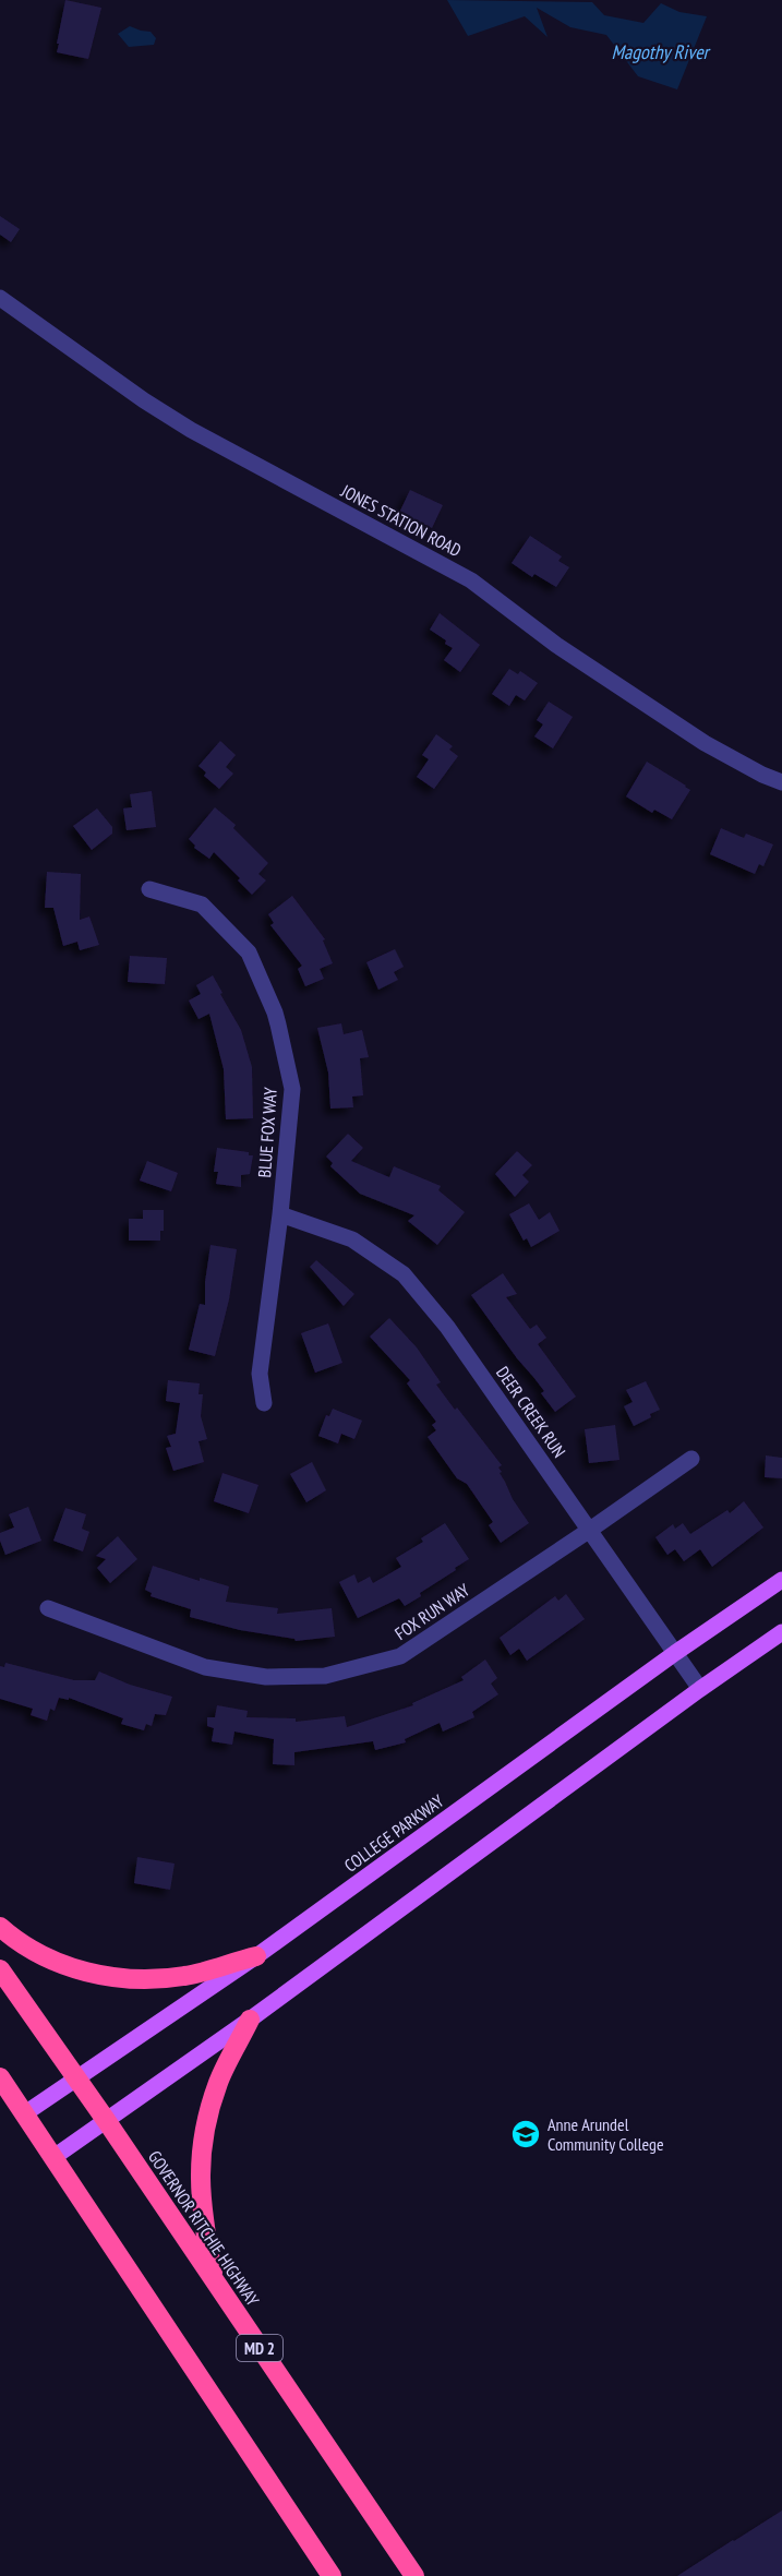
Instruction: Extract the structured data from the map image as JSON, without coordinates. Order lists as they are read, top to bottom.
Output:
{
  "streets": {
    "highway": ["GOVERNOR RITCHIE HIGHWAY", "MD 2"],
    "main road": ["COLLEGE PARKWAY"],
    "street": [
      "JONES STATION ROAD",
      "BLUE FOX WAY",
      "DEER CREEK RUN",
      "FOX RUN WAY"
    ]
  },
  "crossings": [
    ["BLUE FOX WAY", "DEER CREEK RUN"],
    ["DEER CREEK RUN", "FOX RUN WAY"],
    ["DEER CREEK RUN", "COLLEGE PARKWAY"],
    ["COLLEGE PARKWAY", "GOVERNOR RITCHIE HIGHWAY"]
  ],
  "water": ["Magothy River"],
  "places": {
    "school or university": ["Anne Arundel Community College"]
  }
}
